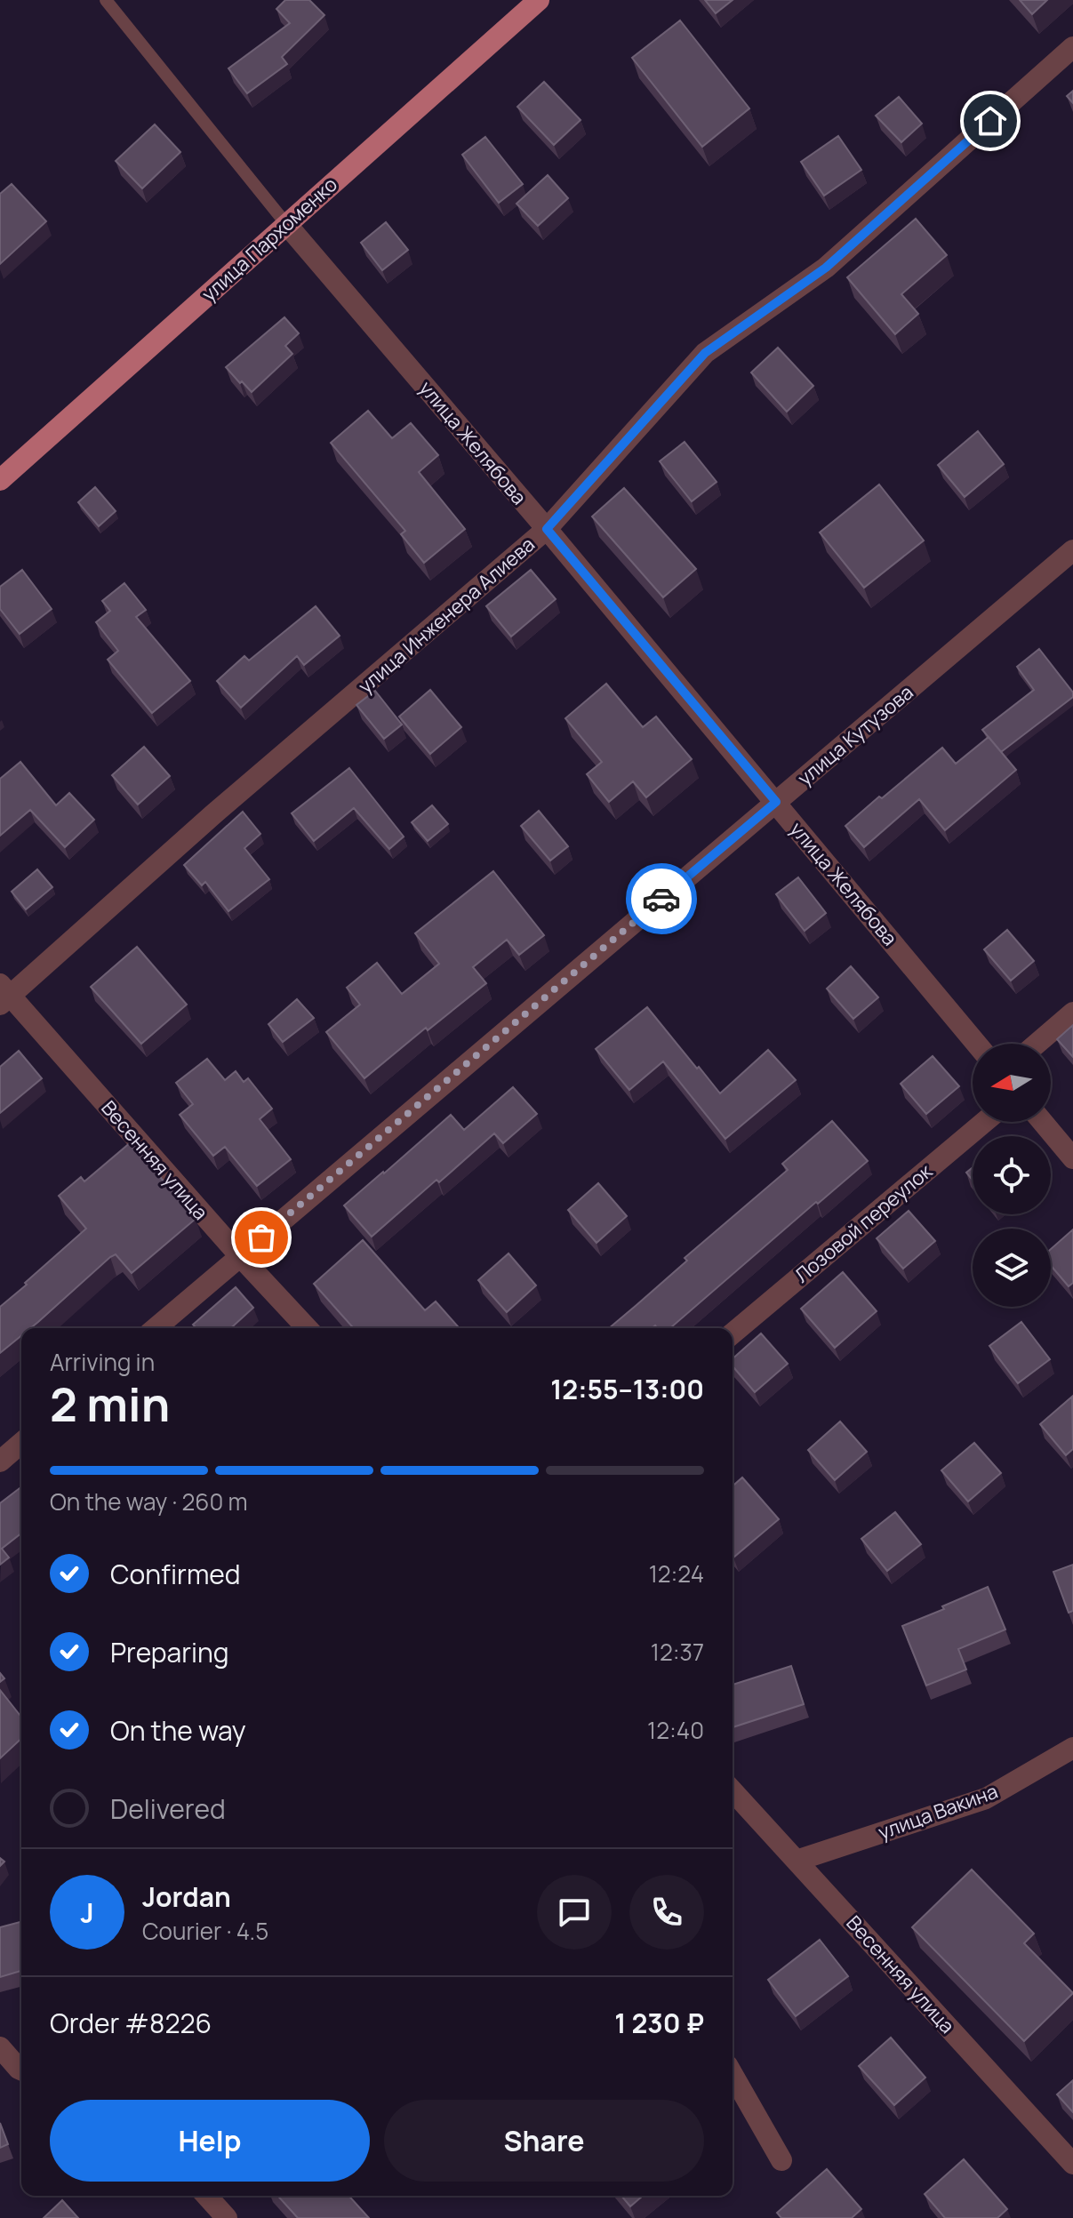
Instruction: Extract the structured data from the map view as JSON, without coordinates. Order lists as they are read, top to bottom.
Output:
{
  "streets": {
    "main road": ["улица Пархоменко"],
    "street": [
      "улица Желябова",
      "улица Инженера Алиева",
      "улица Кутузова",
      "Весенняя улица",
      "Лозовой переулок",
      "улица Вакина"
    ]
  },
  "crossings": [
    ["улица Пархоменко", "улица Желябова"],
    ["улица Желябова", "улица Инженера Алиева"],
    ["улица Желябова", "улица Кутузова"],
    ["улица Инженера Алиева", "Весенняя улица"],
    ["улица Кутузова", "Весенняя улица"],
    ["Весенняя улица", "улица Вакина"]
  ],
  "north": "left",
  "page": {
    "heading": ["2 min", "Arriving in", "12:55–13:00"],
    "panel": [
      "Jordan",
      "Courier · 4.5",
      "Order #8226",
      "1 230 ₽"
    ],
    "bar": "On the way · 260 m",
    "list": [
      ["Confirmed", "12:24"],
      ["Preparing", "12:37"],
      ["On the way", "12:40"],
      "Delivered"
    ],
    "round": "J",
    "buttons": ["Help", "Share"]
  }
}
